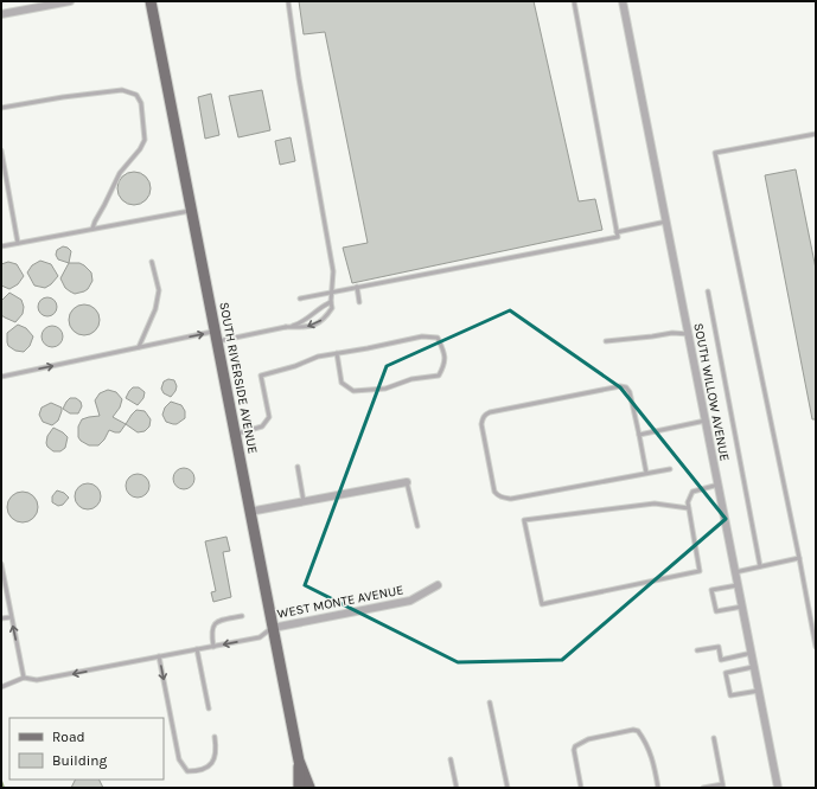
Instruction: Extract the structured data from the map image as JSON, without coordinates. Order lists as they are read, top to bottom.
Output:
{
  "streets": {
    "main road": ["SOUTH RIVERSIDE AVENUE"],
    "street": ["SOUTH WILLOW AVENUE", "WEST MONTE AVENUE"]
  },
  "crossings": [
    ["SOUTH RIVERSIDE AVENUE", "WEST MONTE AVENUE"]
  ],
  "legend": ["Road", "Building"]
}
